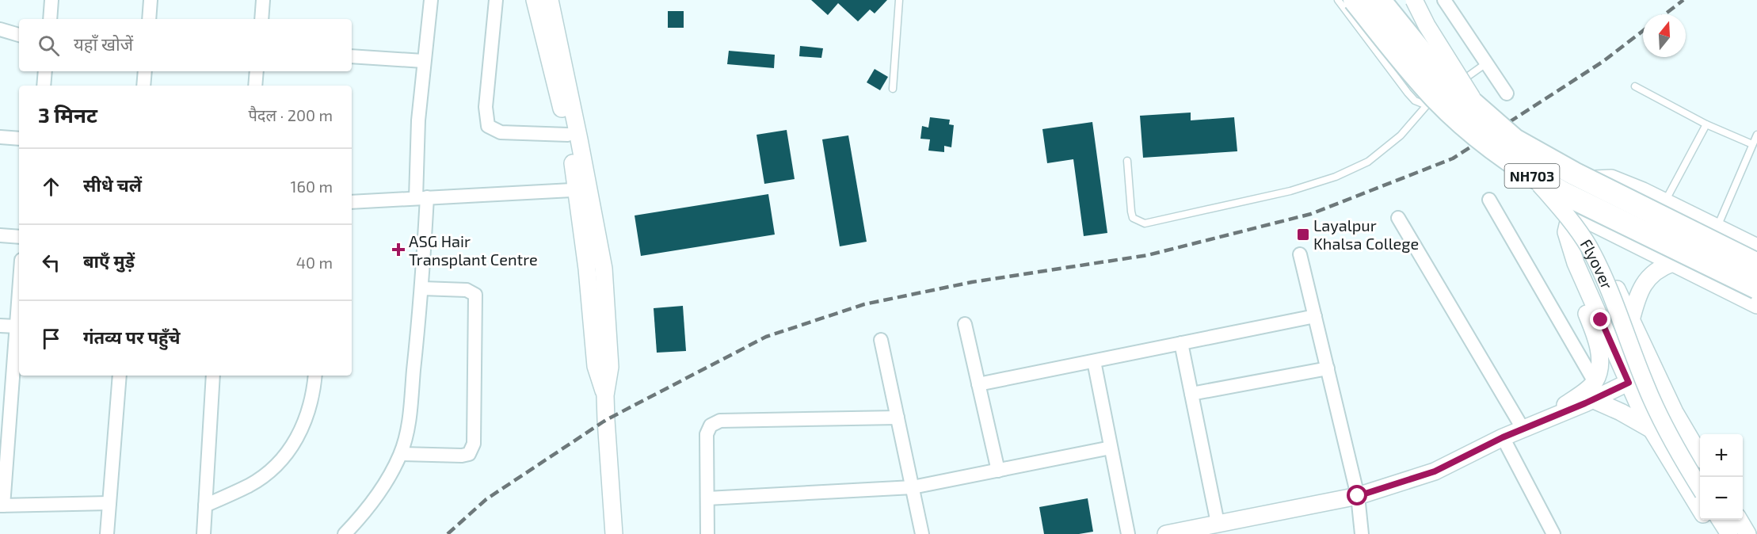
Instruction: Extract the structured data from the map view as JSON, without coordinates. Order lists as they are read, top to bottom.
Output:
{
  "streets": {
    "highway": ["NH703", "Flyover"]
  },
  "places": {
    "transit": ["Layalpur Khalsa College"],
    "health": ["ASG Hair Transplant Centre"]
  },
  "north": "top",
  "page": {
    "search": "यहाँ खोजें",
    "heading": ["3 मिनट", "पैदल · 200 m"],
    "list": [
      ["सीधे चलें", "160 m"],
      ["बाएँ मुड़ें", "40 m"],
      "गंतव्य पर पहुँचे"
    ],
    "map_buttons": ["+", "−"]
  }
}
